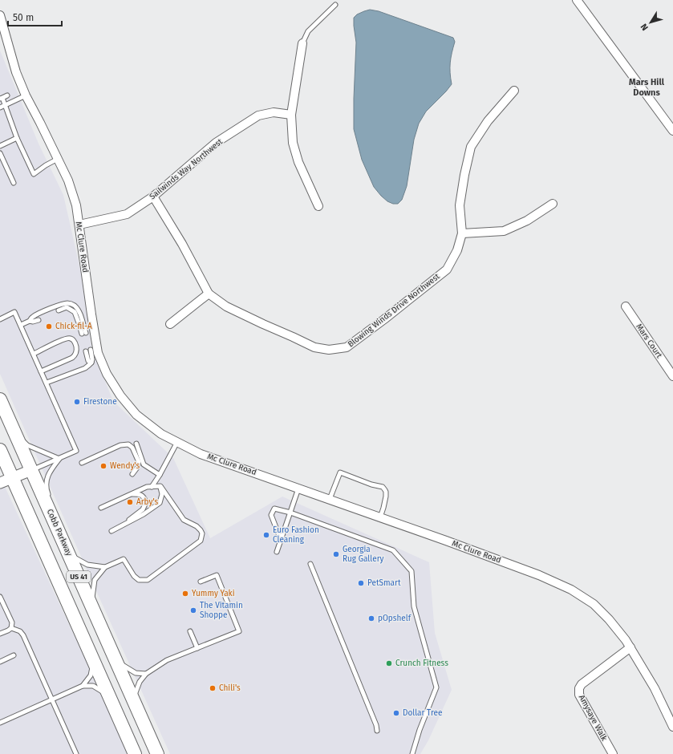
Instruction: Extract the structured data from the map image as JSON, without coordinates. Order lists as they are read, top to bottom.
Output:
{
  "streets": {
    "main road": ["Cobb Parkway", "US 41"],
    "street": [
      "Sailwinds Way Northwest",
      "Mc Clure Road",
      "Blowing Winds Drive Northwest",
      "Mars Court",
      "Amysaye Walk"
    ]
  },
  "crossings": [
    ["Sailwinds Way Northwest", "Mc Clure Road"],
    ["Sailwinds Way Northwest", "Blowing Winds Drive Northwest"],
    ["Mc Clure Road", "Amysaye Walk"]
  ],
  "districts": ["Mars Hill Downs"],
  "places": [
    "Chick-fil-A",
    "Firestone",
    "Wendy's",
    "Arby's",
    "Euro Fashion Cleaning",
    "Georgia Rug Gallery",
    "PetSmart",
    "Yummy Yaki",
    "The Vitamin Shoppe",
    "pOpshelf",
    "Crunch Fitness",
    "Chili's",
    "Dollar Tree"
  ],
  "scale_bar": "50 m",
  "north": "bottom left"
}
